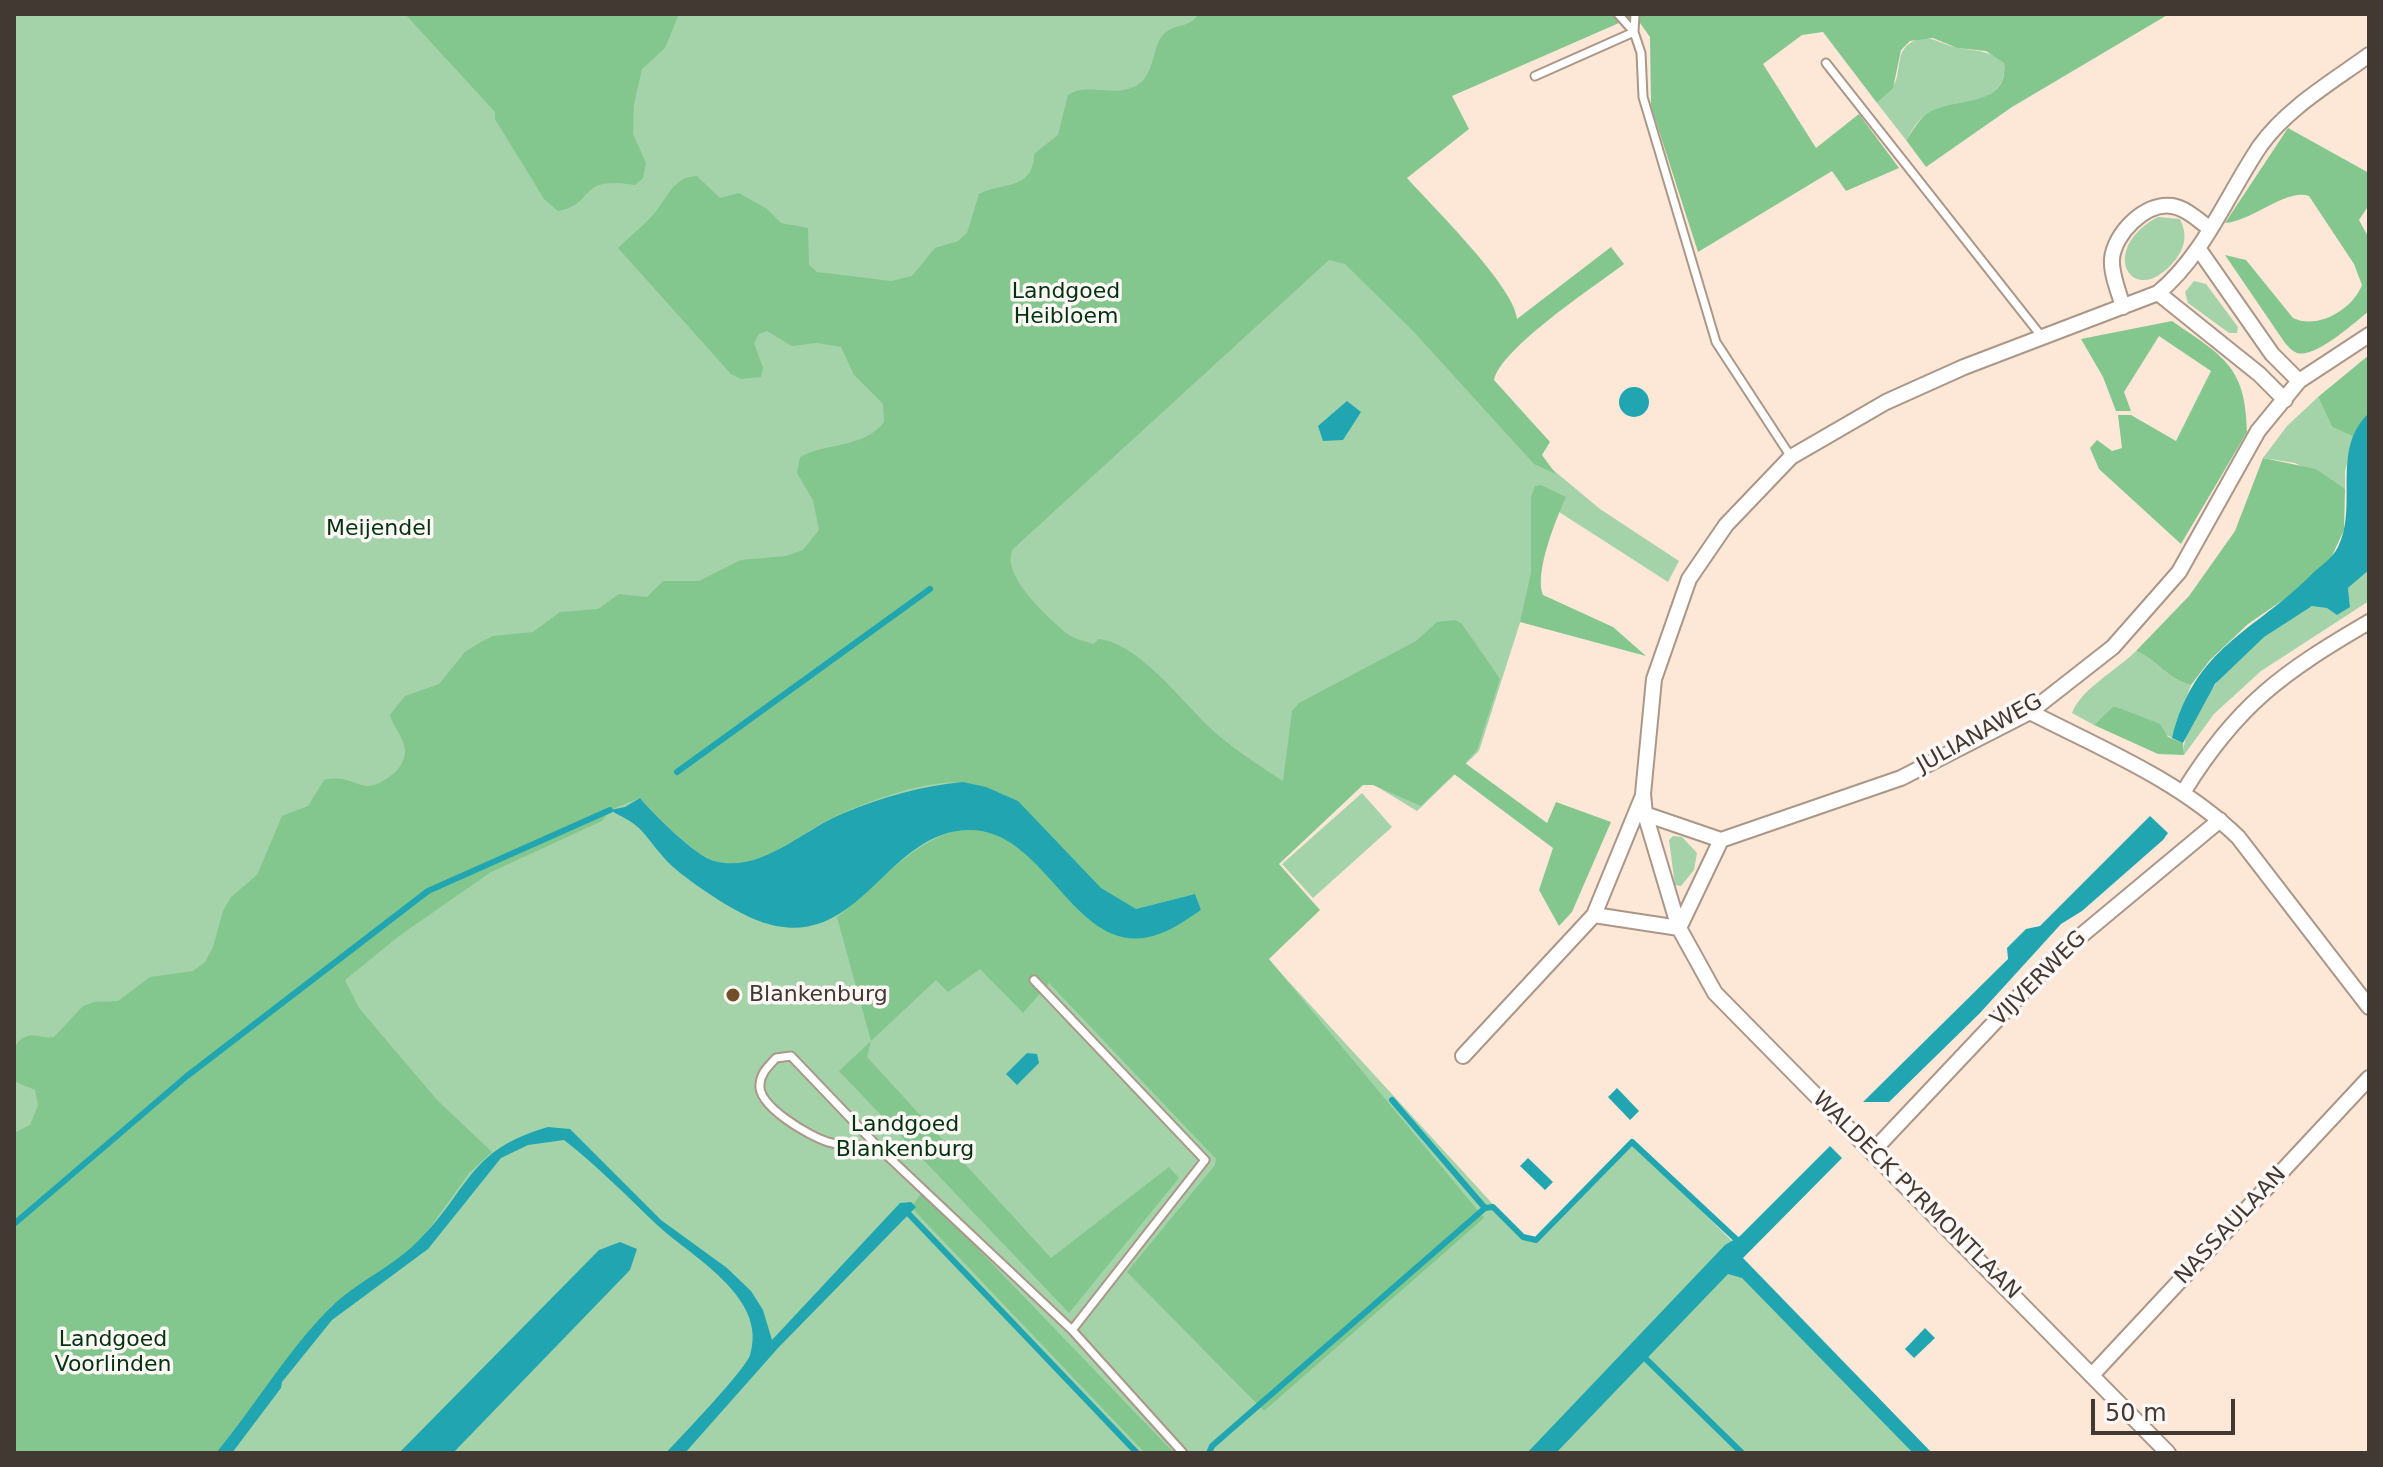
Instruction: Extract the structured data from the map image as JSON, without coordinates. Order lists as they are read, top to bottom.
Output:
{
  "streets": {
    "street": [
      "JULIANAWEG",
      "VIJVERWEG",
      "WALDECK PYRMONTLAAN",
      "NASSAULAAN"
    ]
  },
  "crossings": [
    ["VIJVERWEG", "WALDECK PYRMONTLAAN"],
    ["WALDECK PYRMONTLAAN", "NASSAULAAN"]
  ],
  "parks": [
    "Landgoed Heibloem",
    "Meijendel",
    "Landgoed Blankenburg",
    "Landgoed Voorlinden"
  ],
  "places": ["Blankenburg"],
  "scale_bar": "50 m"
}
